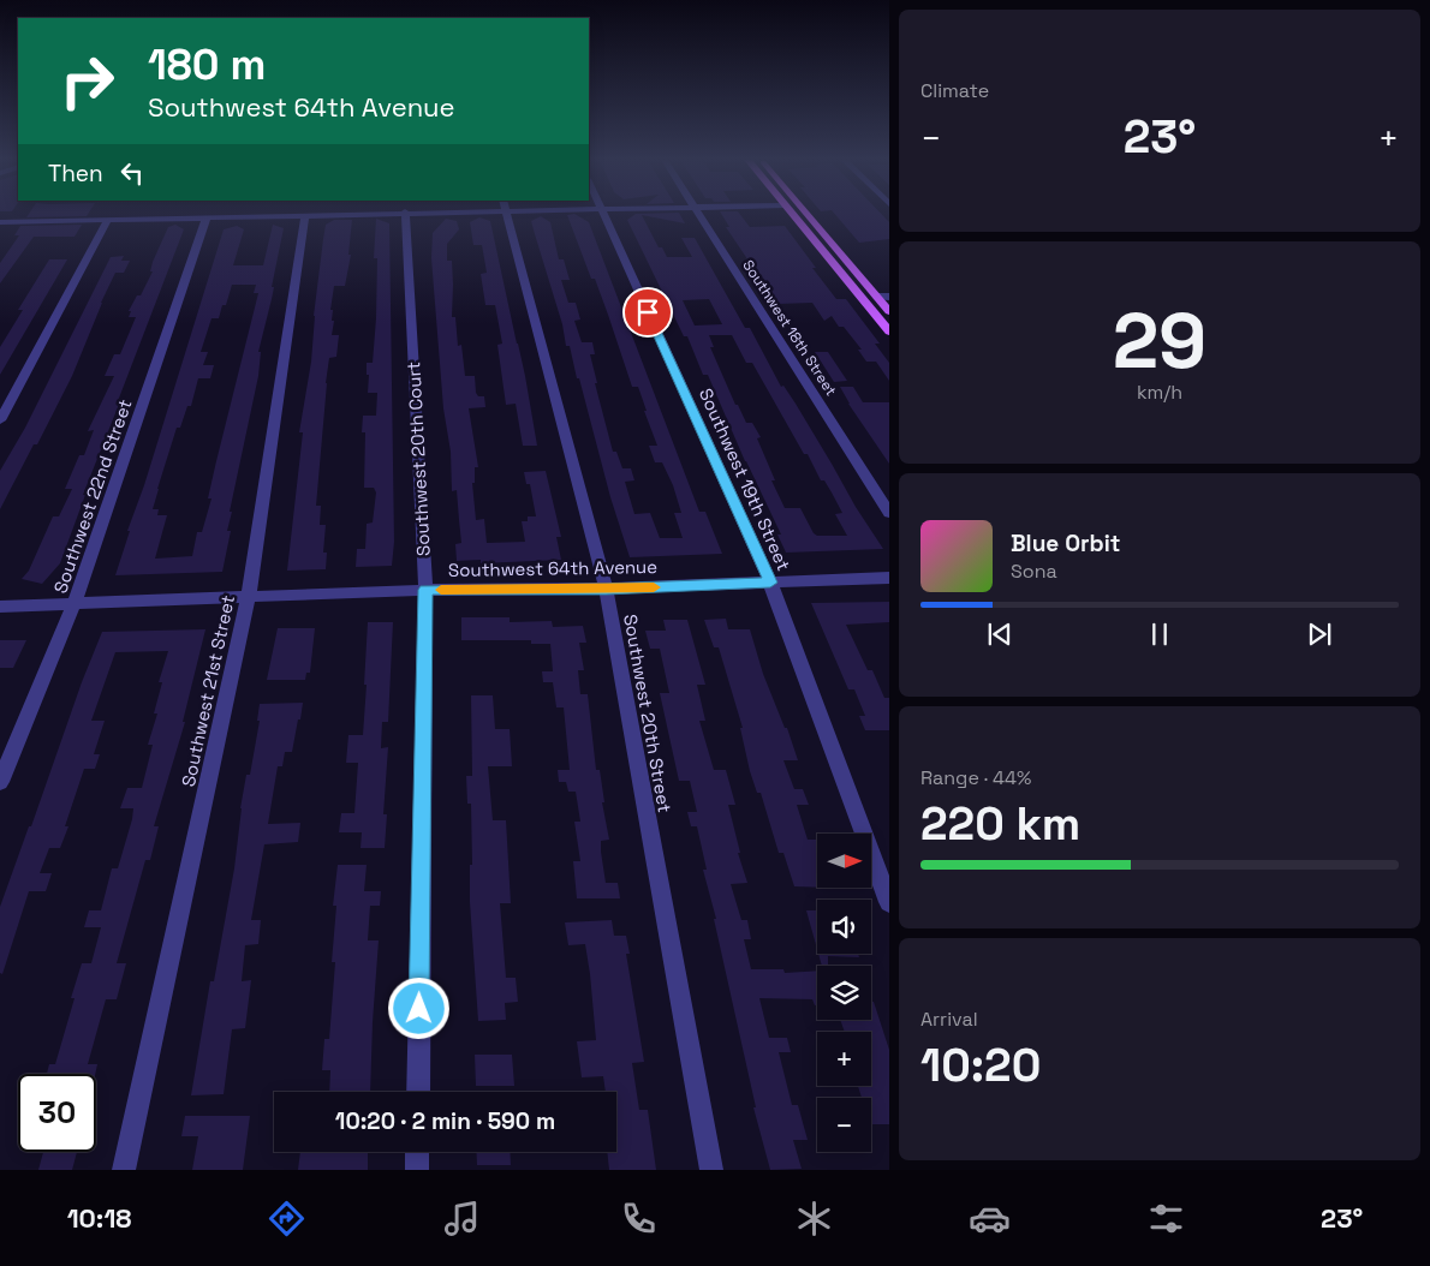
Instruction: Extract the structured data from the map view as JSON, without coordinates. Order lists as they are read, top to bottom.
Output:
{
  "streets": {
    "street": [
      "Southwest 18th Street",
      "Southwest 20th Court",
      "Southwest 19th Street",
      "Southwest 22nd Street",
      "Southwest 64th Avenue",
      "Southwest 21st Street",
      "Southwest 20th Street"
    ]
  },
  "crossings": [
    ["Southwest 20th Court", "Southwest 64th Avenue"],
    ["Southwest 19th Street", "Southwest 64th Avenue"],
    ["Southwest 22nd Street", "Southwest 64th Avenue"],
    ["Southwest 64th Avenue", "Southwest 21st Street"],
    ["Southwest 64th Avenue", "Southwest 20th Street"]
  ],
  "north": "right",
  "page": {
    "tile": [
      "Climate",
      ["29", "km/h"],
      ["Range · 44%", "220 km"],
      ["Arrival", "10:20"]
    ],
    "turn": ["180 m", "Southwest 64th Avenue"],
    "heat": ["−", "23°", "+"],
    "then": "Then",
    "song": ["Blue Orbit", "Sona"],
    "map_buttons": ["+", "−"],
    "limit": "30",
    "trip": "10:20 · 2 min · 590 m",
    "tabs": ["10:18", "23°"]
  }
}
